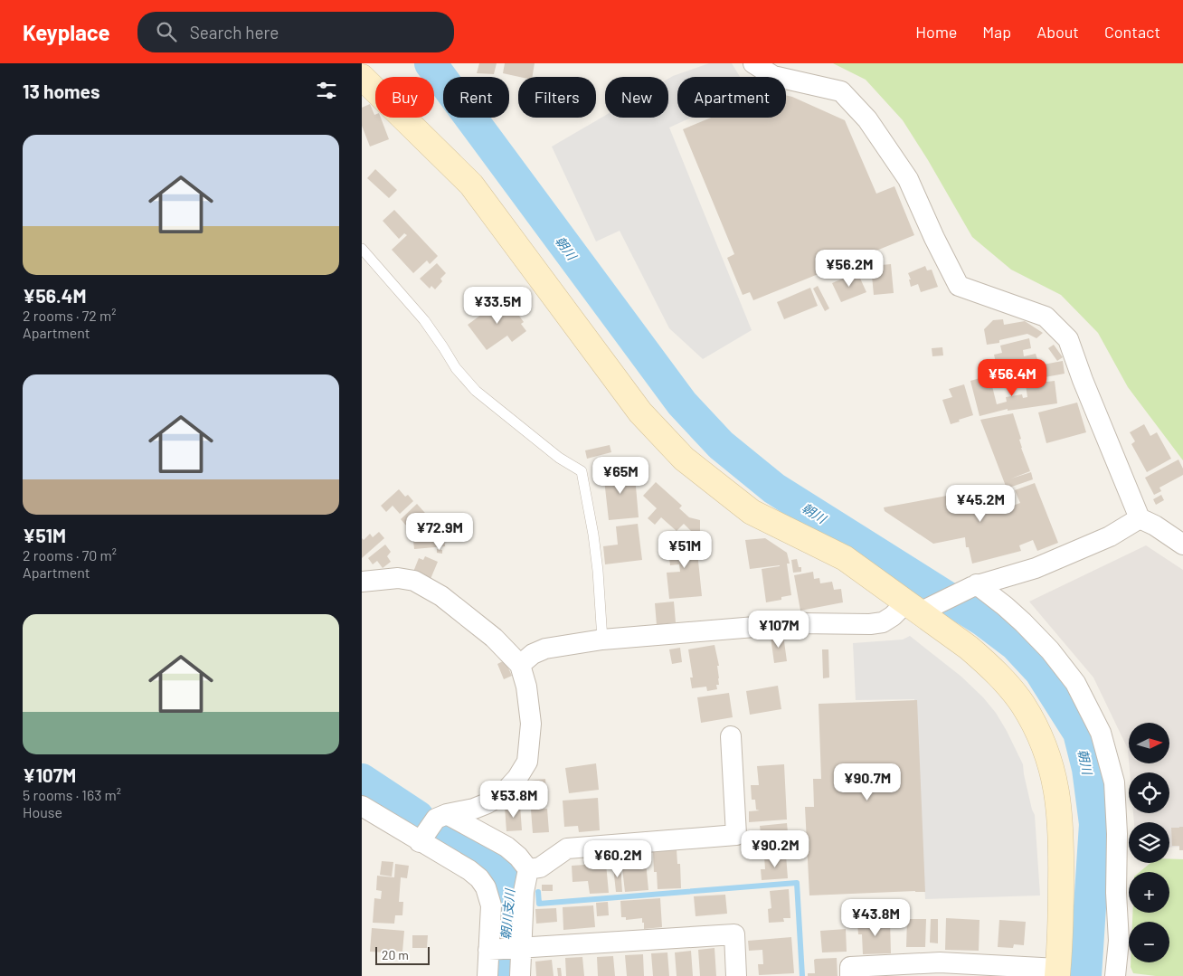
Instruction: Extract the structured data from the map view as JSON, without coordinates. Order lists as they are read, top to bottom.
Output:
{
  "water": ["朝川", "朝川支川"],
  "scale_bar": "20 m",
  "north": "right",
  "page": {
    "header": "Keyplace",
    "search": "Search here",
    "nav": [
      "Home",
      "Map",
      "About",
      "Contact"
    ],
    "heading": "13 homes",
    "chip": [
      "Buy",
      "Rent",
      "Filters",
      "New",
      "Apartment"
    ],
    "list": [
      {
        "name": "¥56.4M",
        "note": "2 rooms · 72 m² · Apartment"
      },
      {
        "name": "¥51M",
        "note": "2 rooms · 70 m² · Apartment"
      },
      {
        "name": "¥107M",
        "note": "5 rooms · 163 m² · House"
      }
    ],
    "price": [
      "¥56.2M",
      "¥33.5M",
      "¥56.4M",
      "¥65M",
      "¥45.2M",
      "¥72.9M",
      "¥51M",
      "¥107M",
      "¥90.7M",
      "¥53.8M",
      "¥90.2M",
      "¥60.2M",
      "¥43.8M"
    ],
    "map_buttons": ["+", "−"],
    "scale": "20 m"
  }
}
